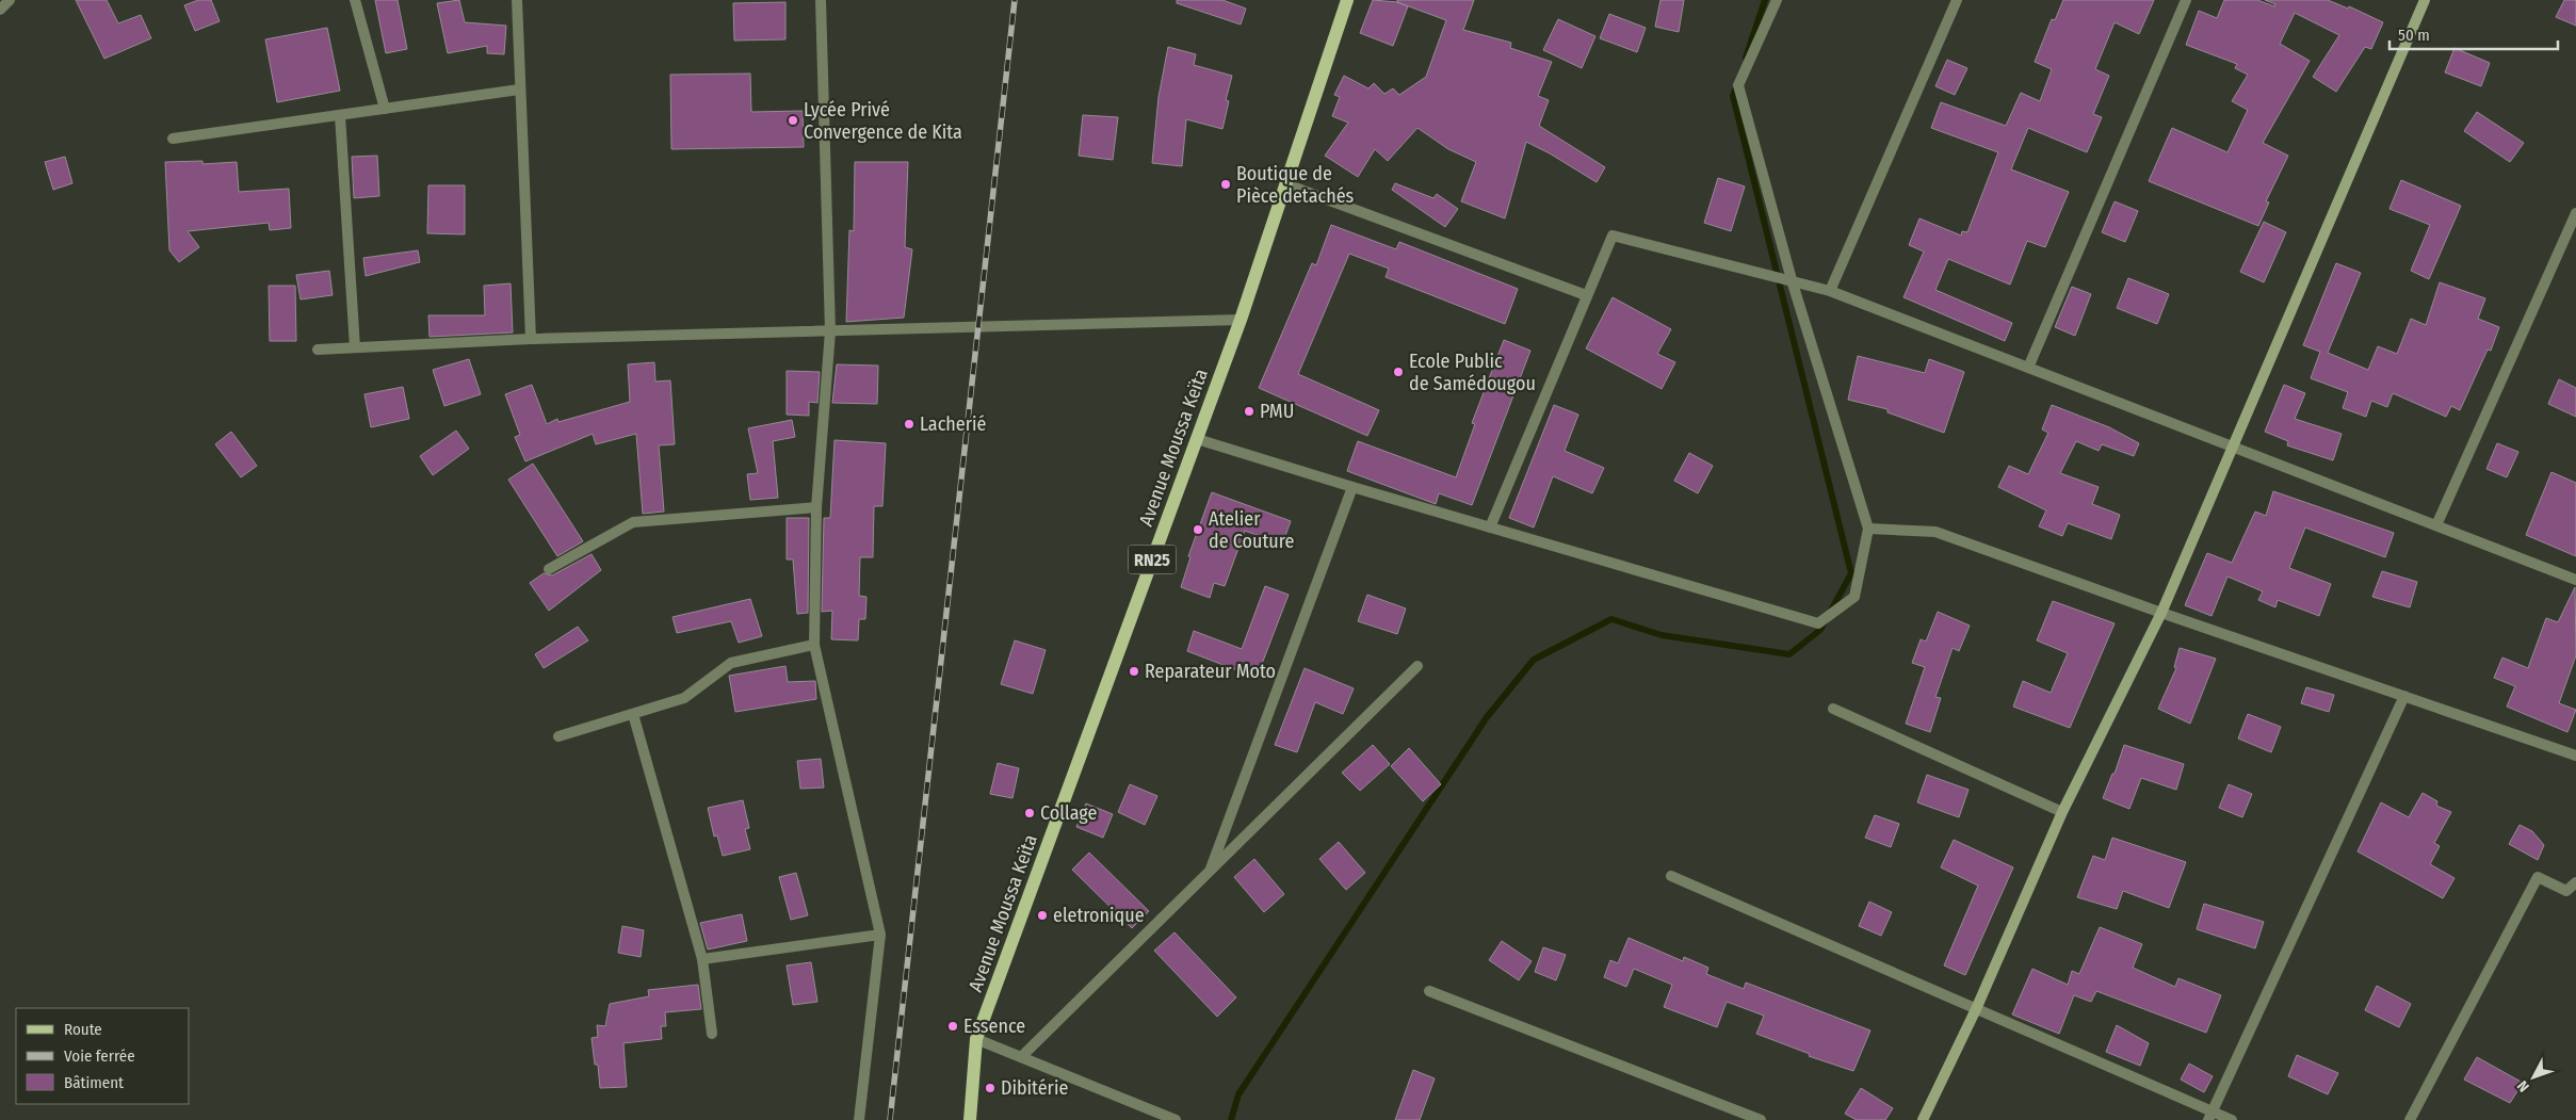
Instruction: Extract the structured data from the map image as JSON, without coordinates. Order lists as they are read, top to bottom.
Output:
{
  "streets": {
    "main road": ["Avenue Moussa Keïta", "RN25"]
  },
  "places": [
    "Lycée Privé Convergence de Kita",
    "Boutique de Pièce detachés",
    "Ecole Public de Samédougou",
    "PMU",
    "Lacherié",
    "Atelier de Couture",
    "Reparateur Moto",
    "Collage",
    "eletronique",
    "Essence",
    "Dibitérie"
  ],
  "legend": ["Route", "Voie ferrée", "Bâtiment"],
  "scale_bar": "50 m",
  "north": "bottom left"
}
